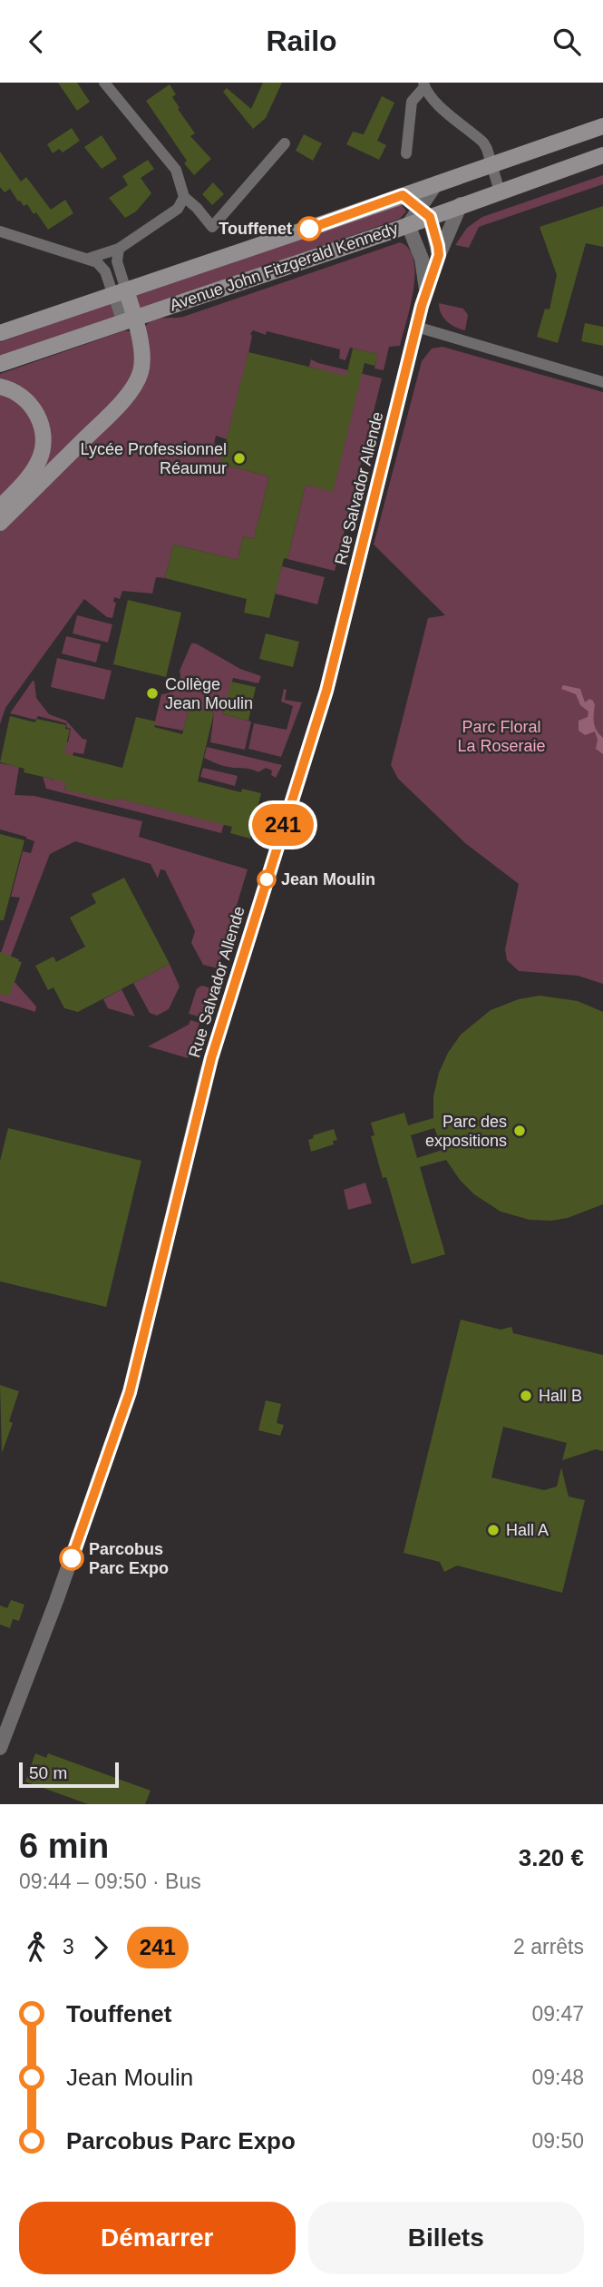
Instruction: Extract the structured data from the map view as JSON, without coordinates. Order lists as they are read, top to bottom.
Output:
{
  "streets": {
    "main road": ["Avenue John Fitzgerald Kennedy"],
    "street": ["Rue Salvador Allende"]
  },
  "crossings": [
    ["Avenue John Fitzgerald Kennedy", "Rue Salvador Allende"]
  ],
  "parks": ["Parc Floral La Roseraie"],
  "places": [
    "Touffenet",
    "Lycée Professionnel Réaumur",
    "Collège Jean Moulin",
    "Jean Moulin",
    "Parc des expositions",
    "Hall B",
    "Hall A",
    "Parcobus Parc Expo"
  ],
  "lines": ["bus line 241"],
  "scale_bar": "50 m",
  "page": {
    "header": "Railo",
    "on_map": "241",
    "scale": "50 m",
    "heading": ["6 min", "09:44 – 09:50 · Bus", "3.20 €"],
    "legs": ["3", "241", "2 arrêts"],
    "list": [
      {
        "name": "Touffenet",
        "value": "09:47"
      },
      {
        "name": "Jean Moulin",
        "value": "09:48"
      },
      {
        "name": "Parcobus Parc Expo",
        "value": "09:50"
      }
    ],
    "buttons": ["Démarrer", "Billets"]
  }
}
